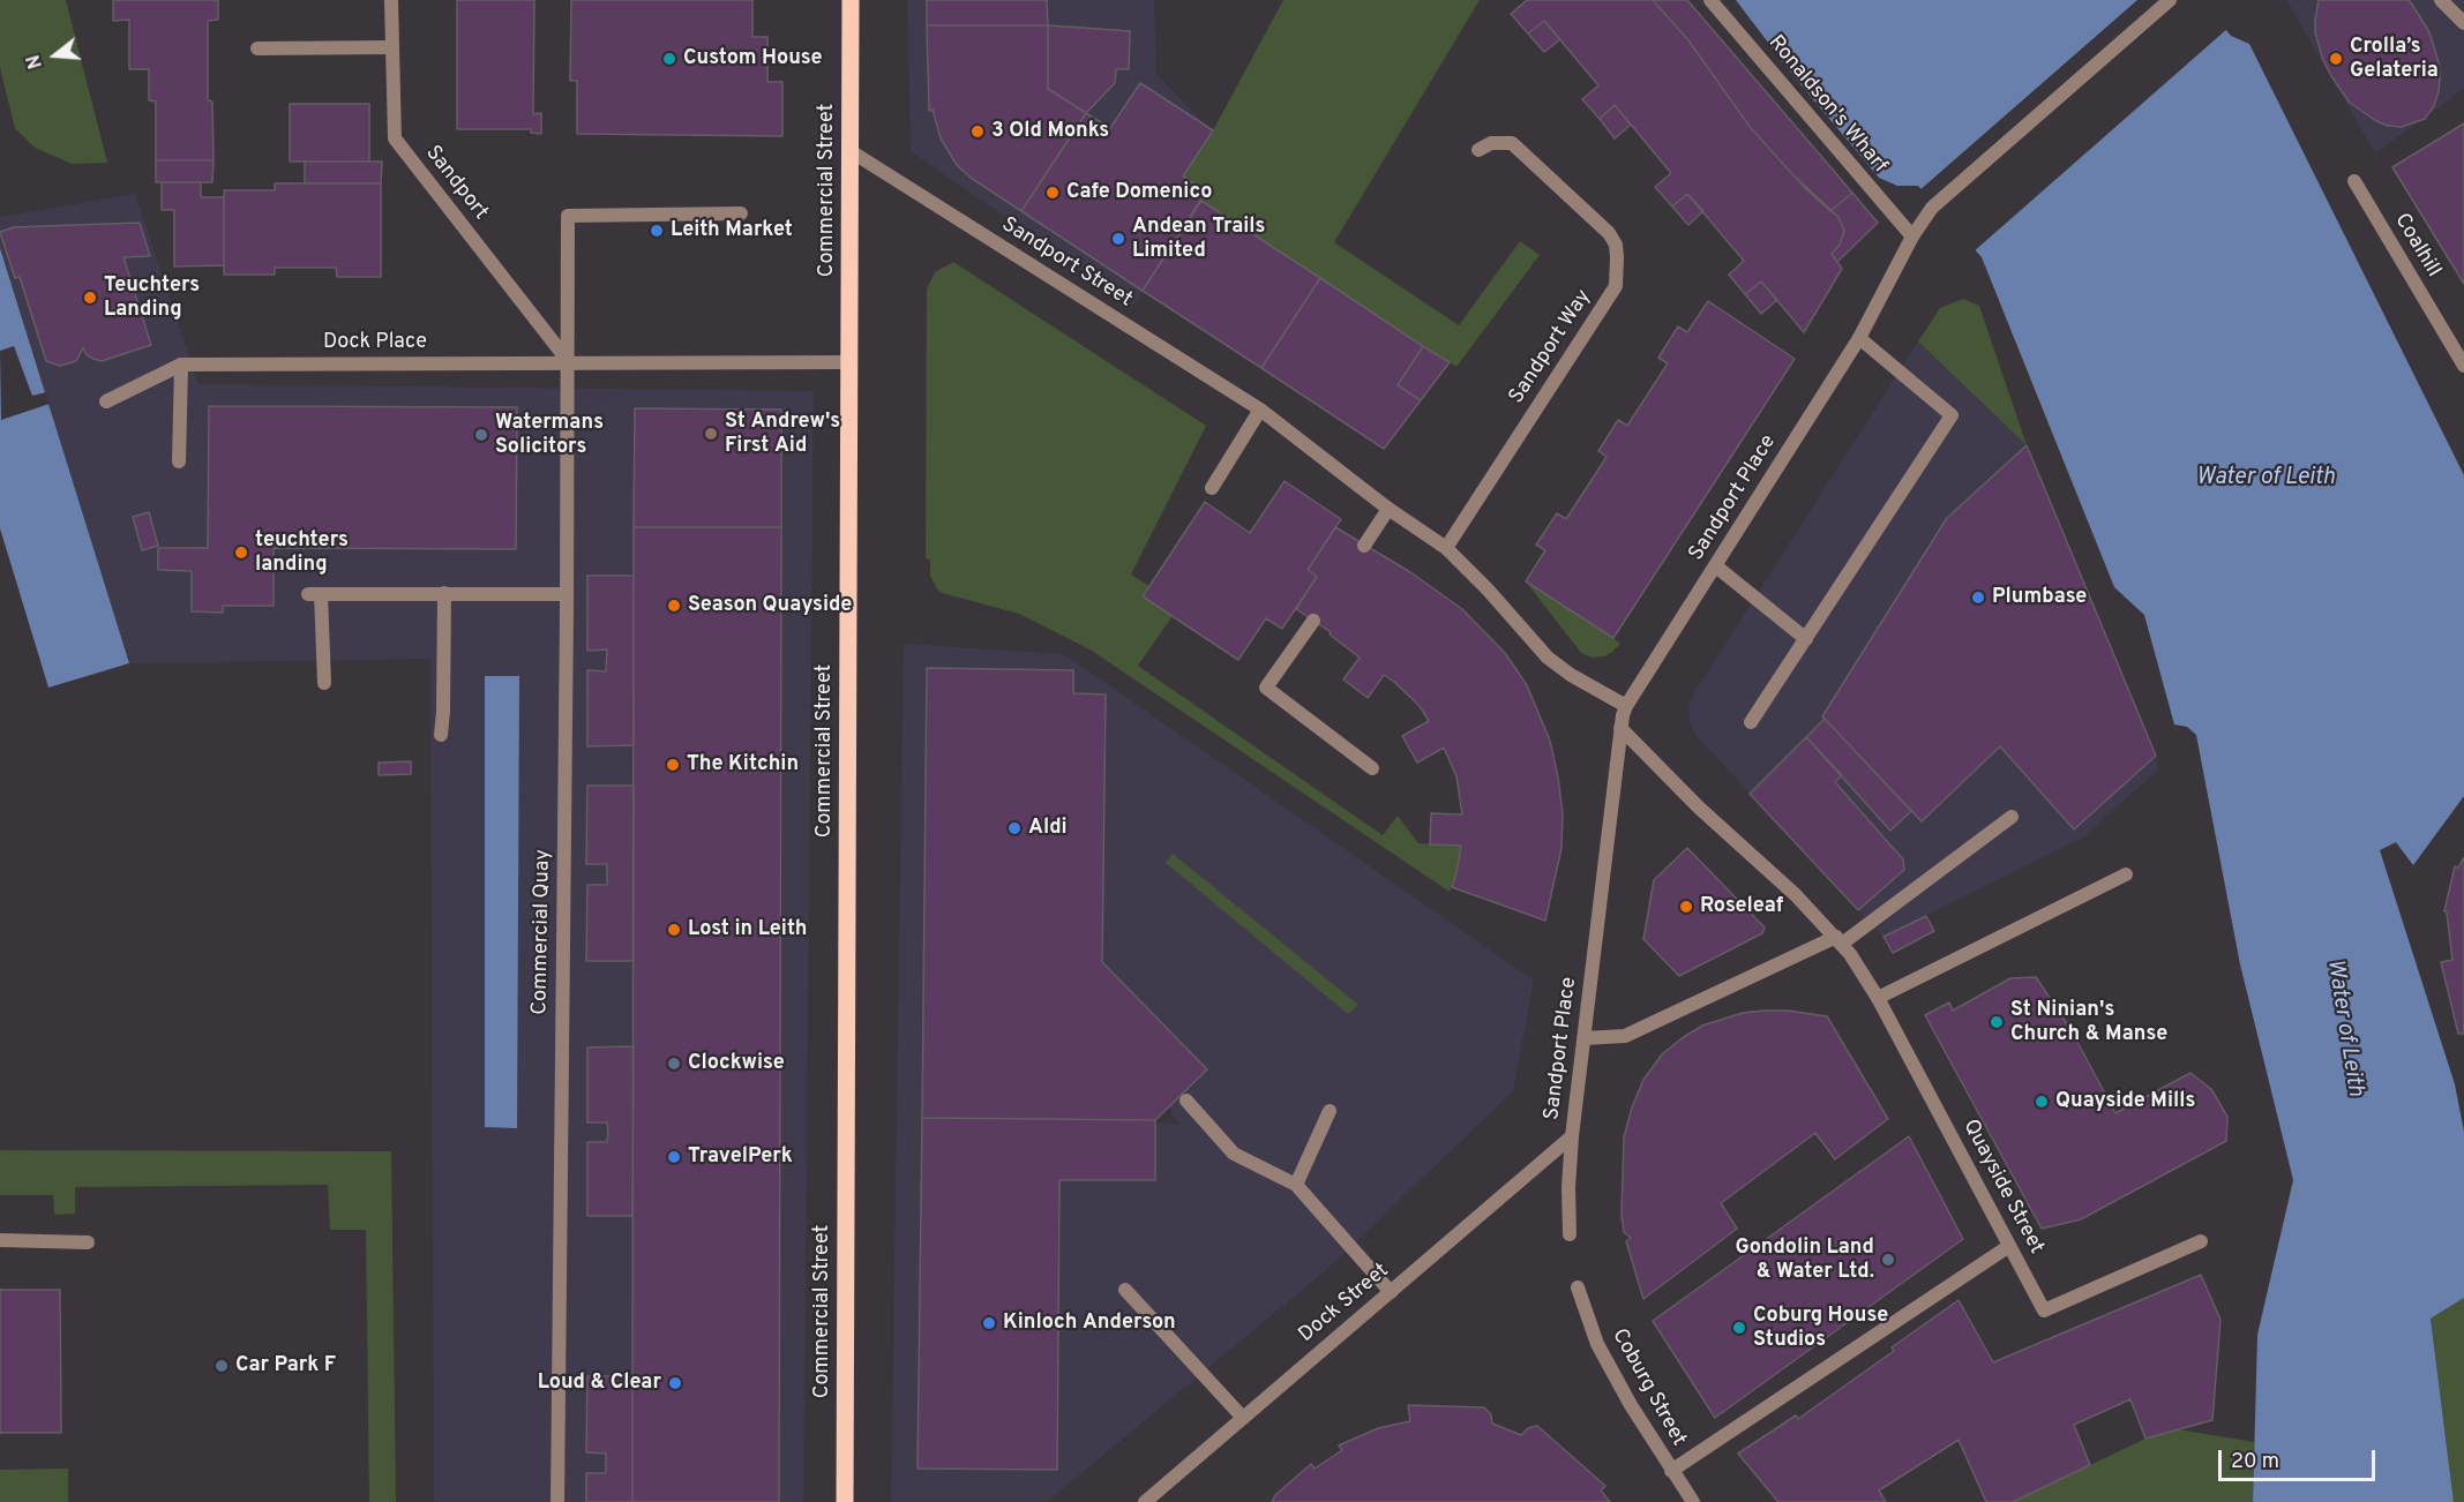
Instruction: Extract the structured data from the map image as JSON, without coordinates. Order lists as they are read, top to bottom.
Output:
{
  "streets": {
    "main road": ["Commercial Street"],
    "street": [
      "Ronaldson's Wharf",
      "Sandport",
      "Coalhill",
      "Sandport Street",
      "Dock Place",
      "Sandport Way",
      "Sandport Place",
      "Commercial Quay",
      "Quayside Street",
      "Dock Street",
      "Coburg Street"
    ]
  },
  "crossings": [
    ["Ronaldson's Wharf", "Sandport Place"],
    ["Sandport", "Dock Place"],
    ["Sandport", "Commercial Quay"],
    ["Commercial Street", "Sandport Street"],
    ["Commercial Street", "Dock Place"],
    ["Dock Place", "Commercial Quay"],
    ["Sandport Place", "Quayside Street"],
    ["Sandport Place", "Dock Street"]
  ],
  "water": ["Water of Leith"],
  "places": [
    "Custom House",
    "Crolla’s Gelateria",
    "3 Old Monks",
    "Cafe Domenico",
    "Leith Market",
    "Andean Trails Limited",
    "Teuchters Landing",
    "St Andrew's First Aid",
    "Watermans Solicitors",
    "teuchters landing",
    "Plumbase",
    "Season Quayside",
    "The Kitchin",
    "Aldi",
    "Roseleaf",
    "Lost in Leith",
    "St Ninian's Church & Manse",
    "Clockwise",
    "Quayside Mills",
    "TravelPerk",
    "Gondolin Land & Water Ltd.",
    "Kinloch Anderson",
    "Coburg House Studios",
    "Car Park F",
    "Loud & Clear"
  ],
  "scale_bar": "20 m",
  "north": "left"
}
